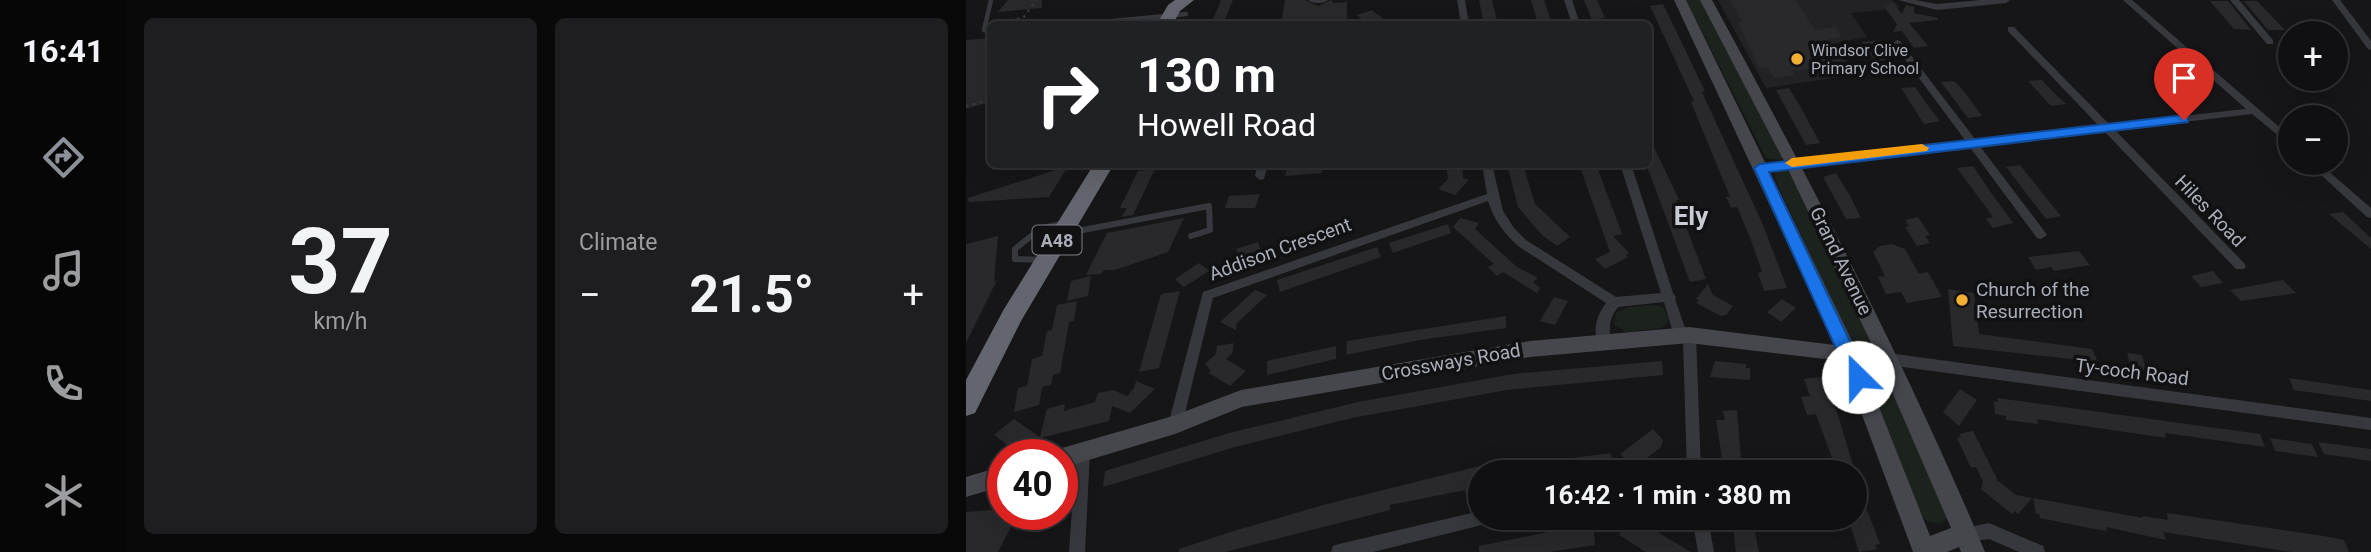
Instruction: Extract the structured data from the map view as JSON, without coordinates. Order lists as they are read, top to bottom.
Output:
{
  "streets": {
    "highway": ["A48"],
    "street": [
      "Hiles Road",
      "Addison Crescent",
      "Grand Avenue",
      "Crossways Road",
      "Ty-coch Road"
    ]
  },
  "crossings": [
    ["Addison Crescent", "Crossways Road"],
    ["Grand Avenue", "Crossways Road"],
    ["Grand Avenue", "Ty-coch Road"]
  ],
  "districts": ["Ely"],
  "places": ["Windsor Clive Primary School", "Church of the Resurrection"],
  "page": {
    "tabs": "16:41",
    "tile": [
      ["37", "km/h"],
      "Climate"
    ],
    "map_buttons": ["+", "−"],
    "turn": ["130 m", "Howell Road"],
    "heat": ["−", "21.5°", "+"],
    "limit": "40",
    "trip": "16:42 · 1 min · 380 m"
  }
}
